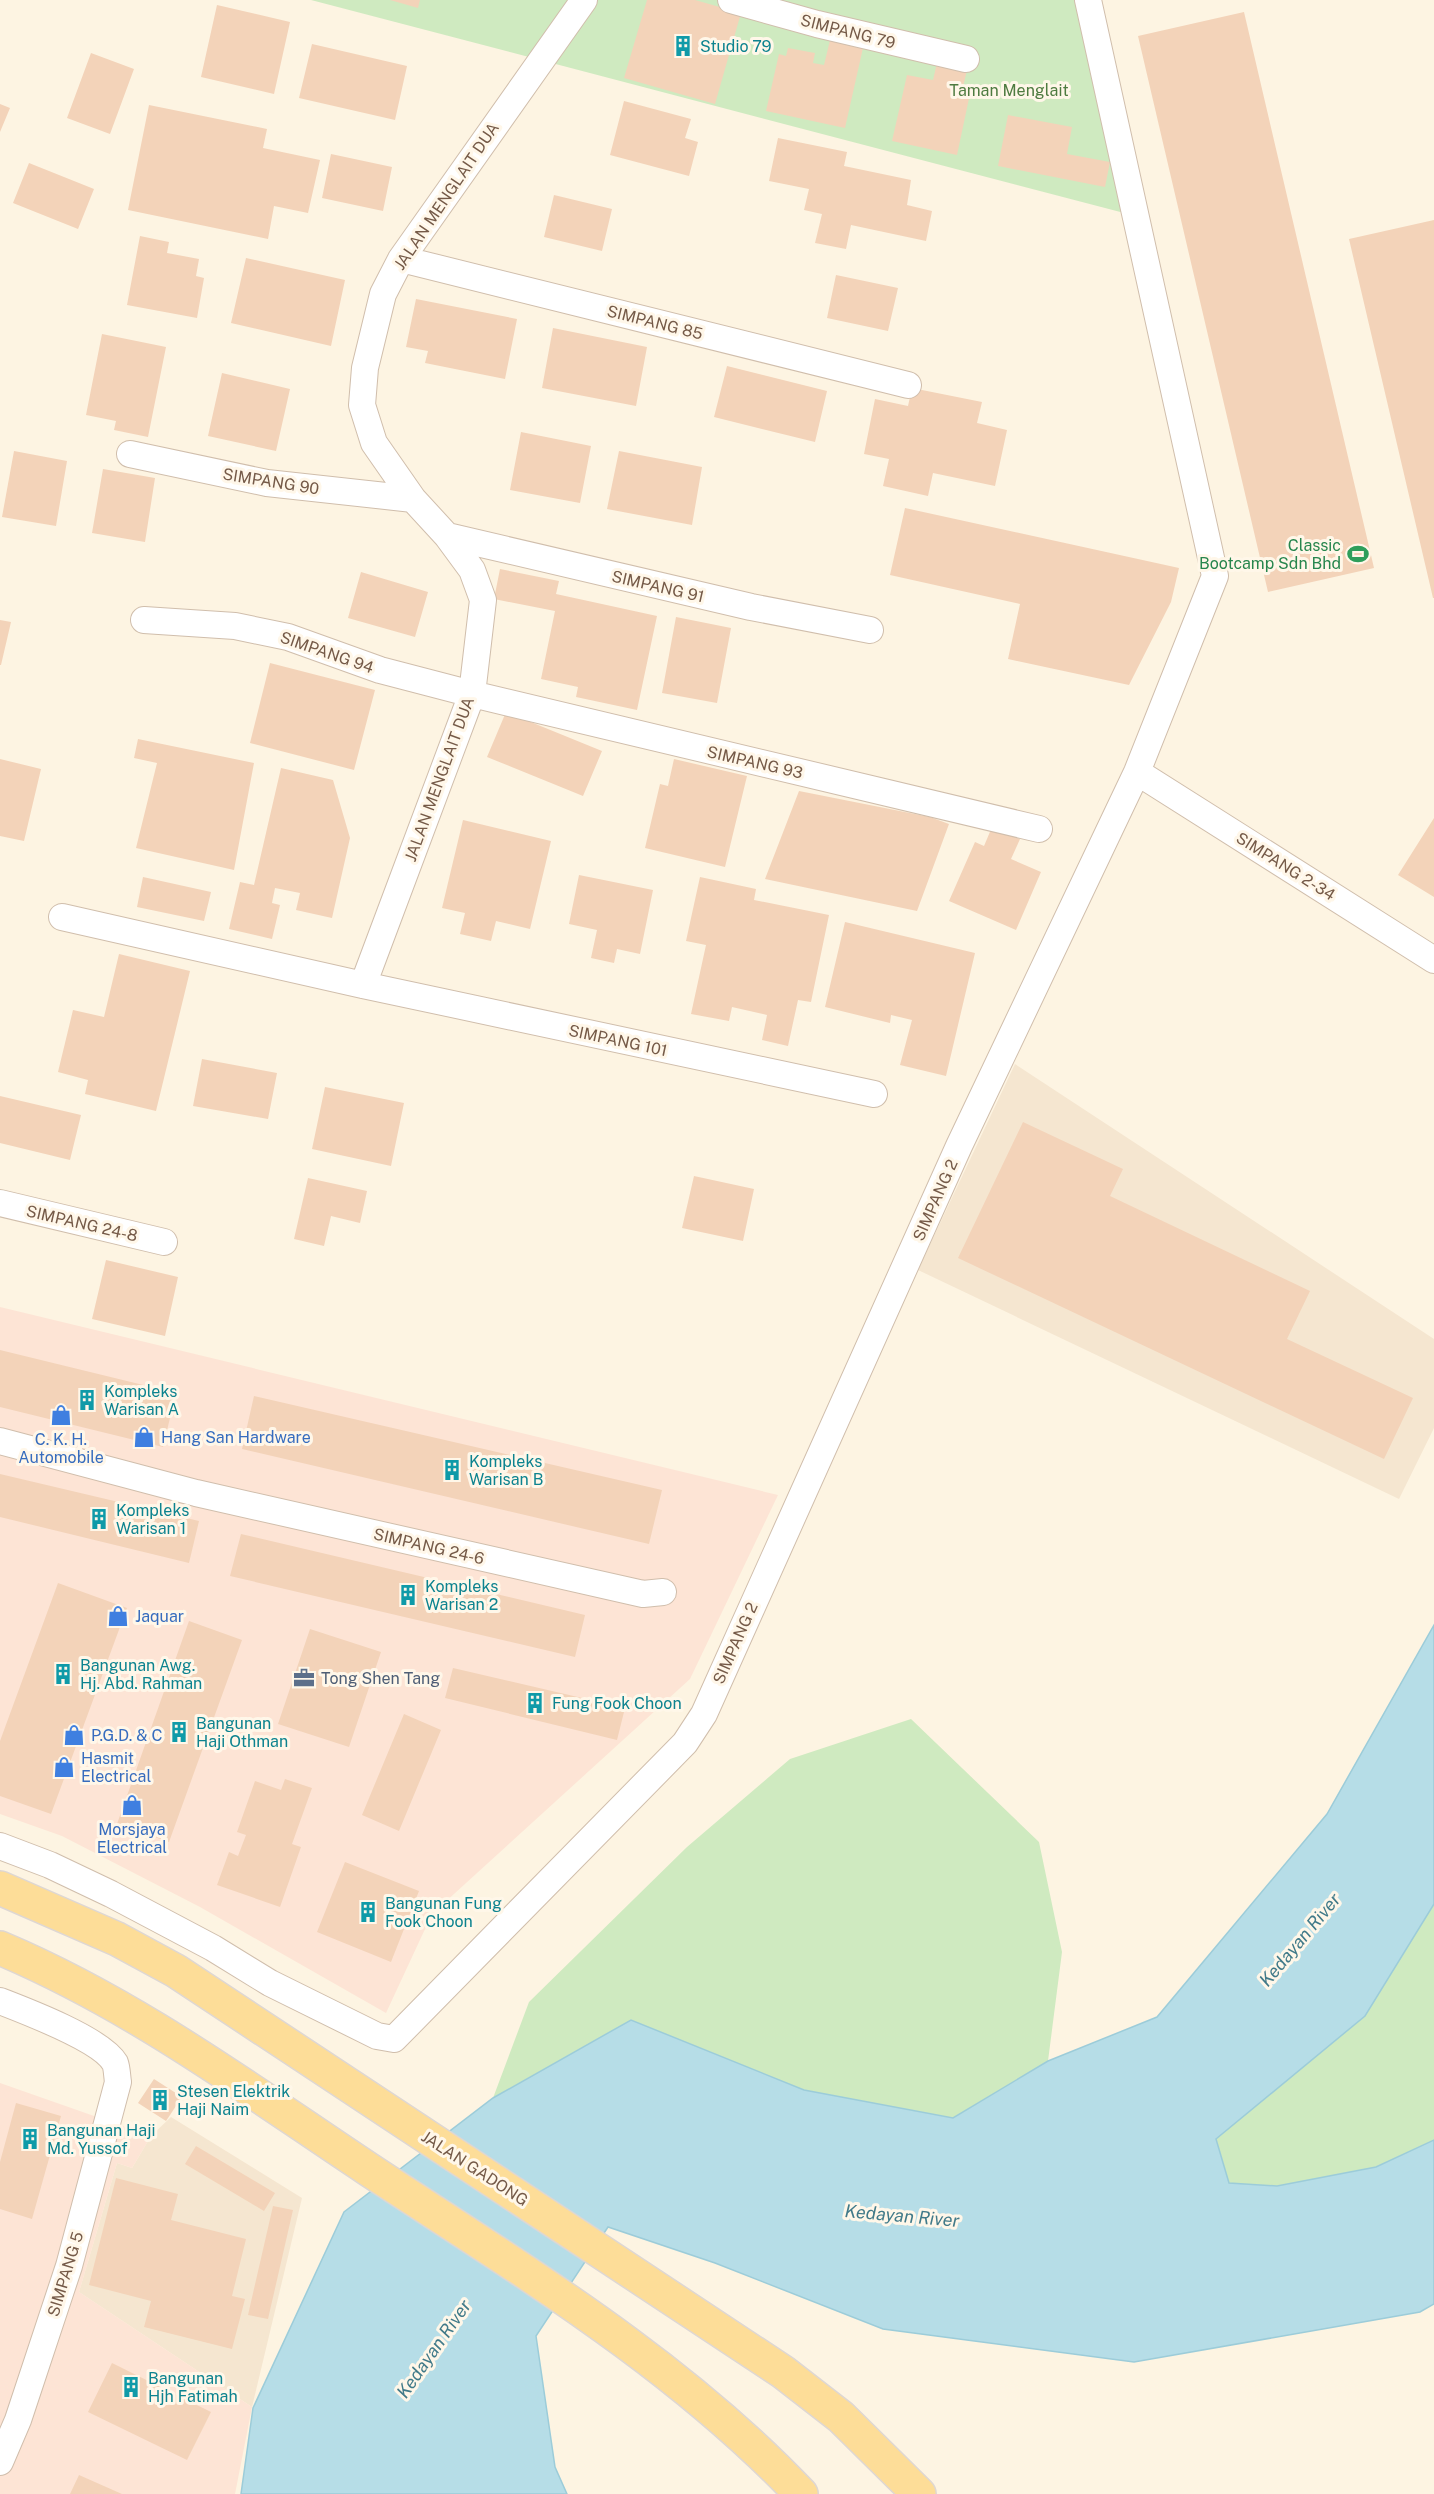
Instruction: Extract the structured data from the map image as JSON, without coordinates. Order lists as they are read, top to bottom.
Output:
{
  "streets": {
    "main road": ["JALAN GADONG"],
    "street": [
      "SIMPANG 79",
      "JALAN MENGLAIT DUA",
      "SIMPANG 85",
      "SIMPANG 90",
      "SIMPANG 91",
      "SIMPANG 94",
      "SIMPANG 93",
      "SIMPANG 2-34",
      "SIMPANG 101",
      "SIMPANG 2",
      "SIMPANG 24-8",
      "SIMPANG 24-6",
      "SIMPANG 5"
    ]
  },
  "crossings": [
    ["JALAN MENGLAIT DUA", "SIMPANG 85"],
    ["JALAN MENGLAIT DUA", "SIMPANG 90"],
    ["JALAN MENGLAIT DUA", "SIMPANG 91"],
    ["JALAN MENGLAIT DUA", "SIMPANG 94"],
    ["JALAN MENGLAIT DUA", "SIMPANG 93"],
    ["JALAN MENGLAIT DUA", "SIMPANG 101"],
    ["SIMPANG 94", "SIMPANG 93"],
    ["SIMPANG 2-34", "SIMPANG 2"]
  ],
  "water": ["Kedayan River"],
  "parks": ["Taman Menglait"],
  "places": {
    "building": [
      "Studio 79",
      "Kompleks Warisan A",
      "Kompleks Warisan B",
      "Kompleks Warisan 1",
      "Kompleks Warisan 2",
      "Bangunan Awg. Hj. Abd. Rahman",
      "Fung Fook Choon",
      "Bangunan Haji Othman",
      "Bangunan Fung Fook Choon",
      "Stesen Elektrik Haji Naim",
      "Bangunan Haji Md. Yussof",
      "Bangunan Hjh Fatimah"
    ],
    "sports": ["Classic Bootcamp Sdn Bhd"],
    "shop": [
      "C. K. H. Automobile",
      "Hang San Hardware",
      "Jaquar",
      "P.G.D. & C",
      "Hasmit Electrical",
      "Morsjaya Electrical"
    ],
    "office": ["Tong Shen Tang"]
  }
}
